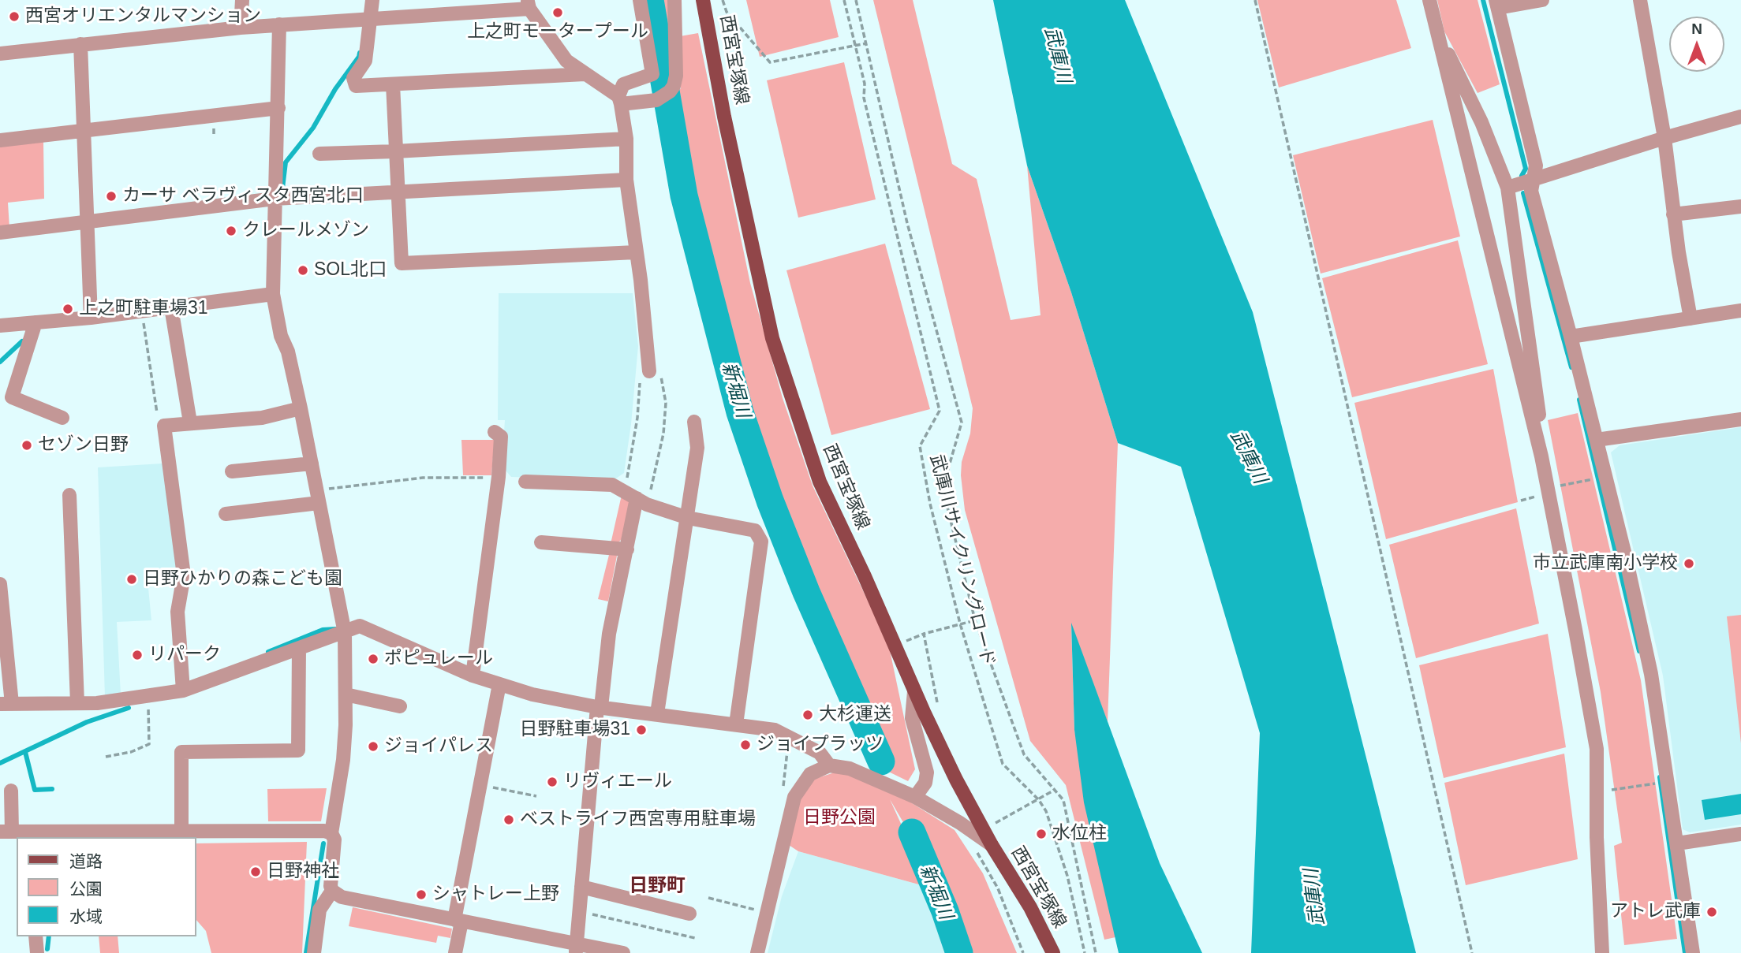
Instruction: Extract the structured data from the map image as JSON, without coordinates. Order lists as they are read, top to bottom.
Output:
{
  "streets": {
    "main road": ["西宮宝塚線"],
    "path": ["武庫川サイクリングロード"]
  },
  "districts": ["日野町"],
  "water": ["武庫川", "新堀川"],
  "parks": ["日野公園"],
  "places": [
    "上之町モータープール",
    "西宮オリエンタルマンション",
    "カーサ ベラヴィスタ西宮北口",
    "クレールメゾン",
    "SOL北口",
    "上之町駐車場31",
    "セゾン日野",
    "市立武庫南小学校",
    "日野ひかりの森こども園",
    "リパーク",
    "ポピュレール",
    "大杉運送",
    "日野駐車場31",
    "ジョイプラッツ",
    "ジョイパレス",
    "リヴィエール",
    "ベストライフ西宮専用駐車場",
    "水位柱",
    "日野神社",
    "シャトレー上野",
    "アトレ武庫"
  ],
  "legend": ["道路", "公園", "水域"],
  "north": "top"
}
